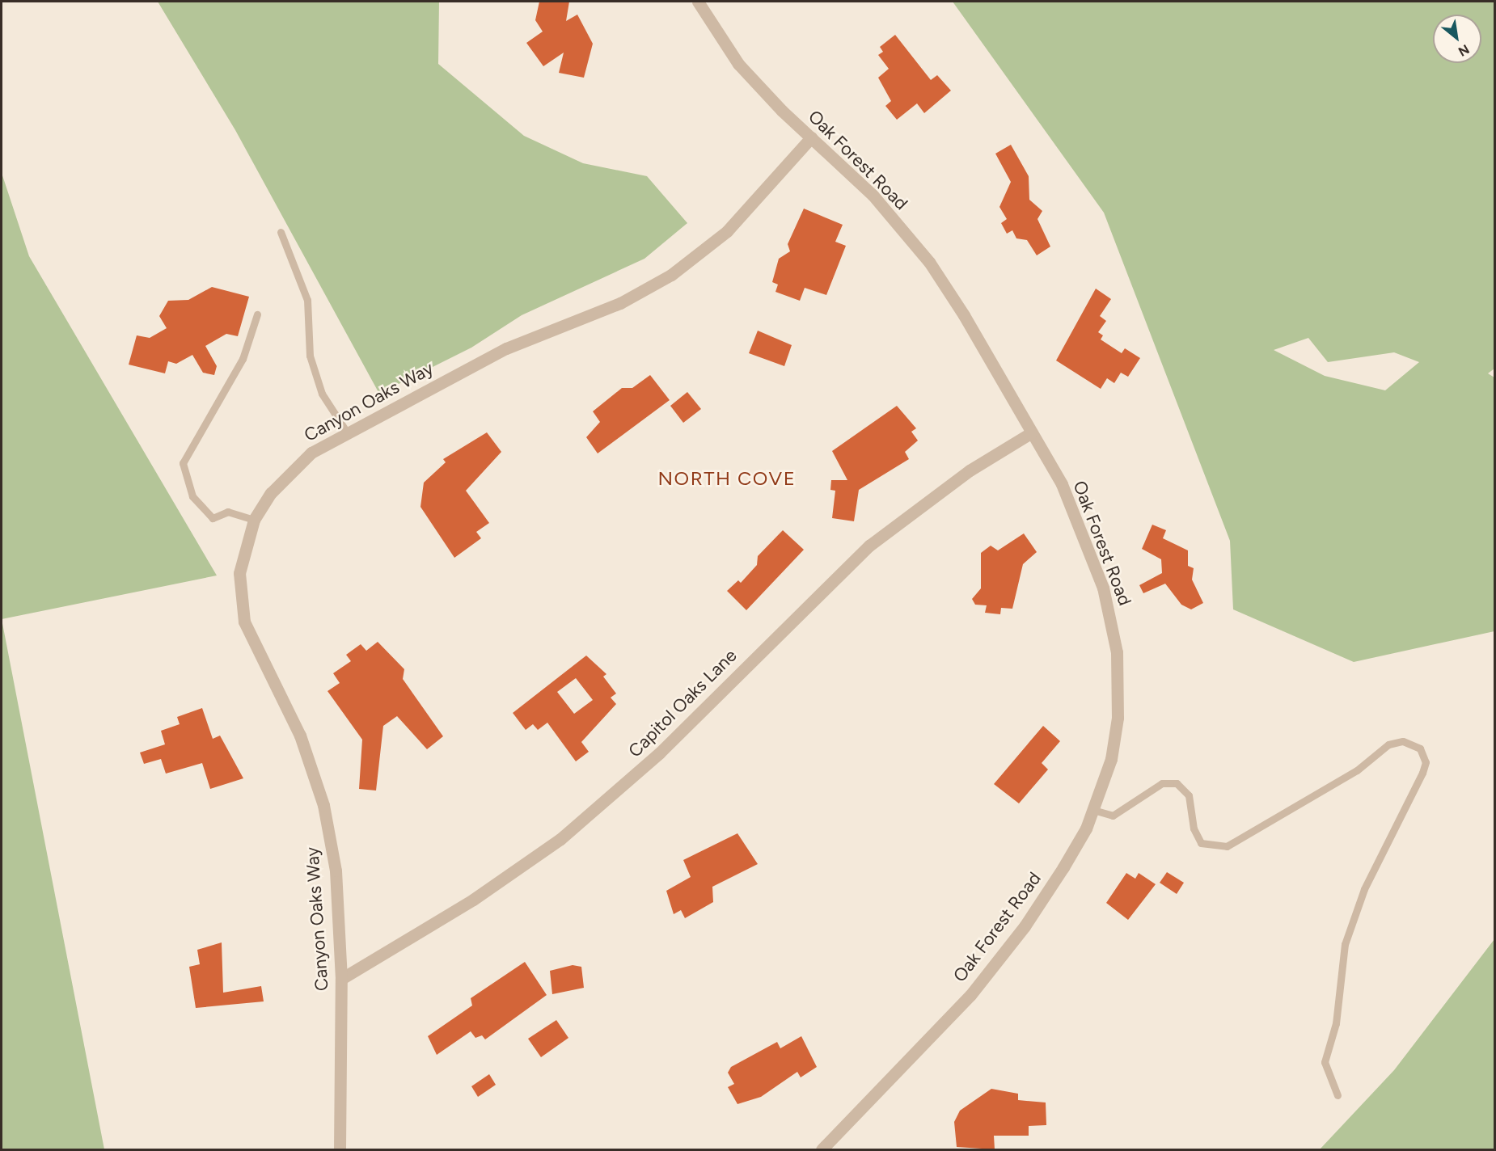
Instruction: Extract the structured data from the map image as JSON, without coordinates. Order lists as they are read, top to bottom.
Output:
{
  "streets": {
    "street": ["Oak Forest Road", "Canyon Oaks Way", "Capitol Oaks Lane"]
  },
  "crossings": [
    ["Oak Forest Road", "Canyon Oaks Way"],
    ["Oak Forest Road", "Capitol Oaks Lane"],
    ["Canyon Oaks Way", "Capitol Oaks Lane"]
  ],
  "districts": ["NORTH COVE"],
  "north": "bottom right"
}
